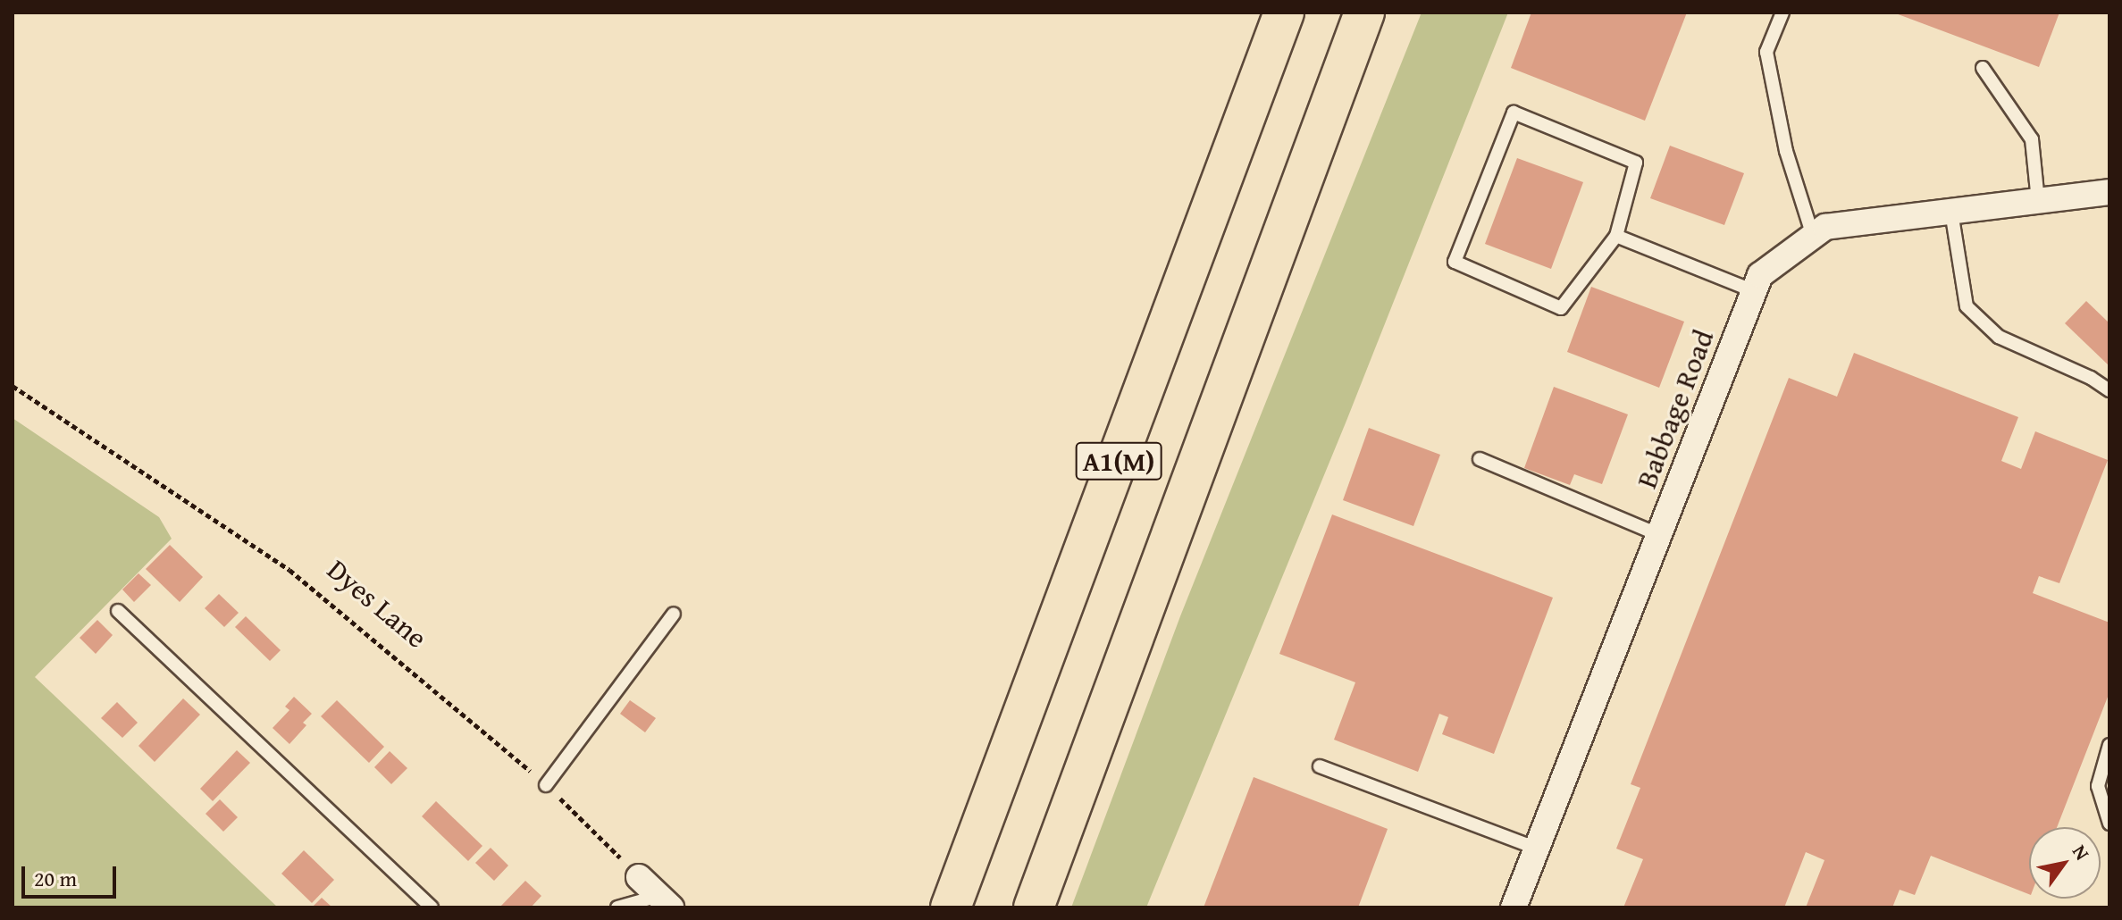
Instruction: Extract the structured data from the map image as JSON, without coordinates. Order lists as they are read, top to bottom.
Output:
{
  "streets": {
    "highway": ["A1(M)"],
    "street": ["Babbage Road"],
    "path": ["Dyes Lane"]
  },
  "scale_bar": "20 m",
  "north": "top right"
}
